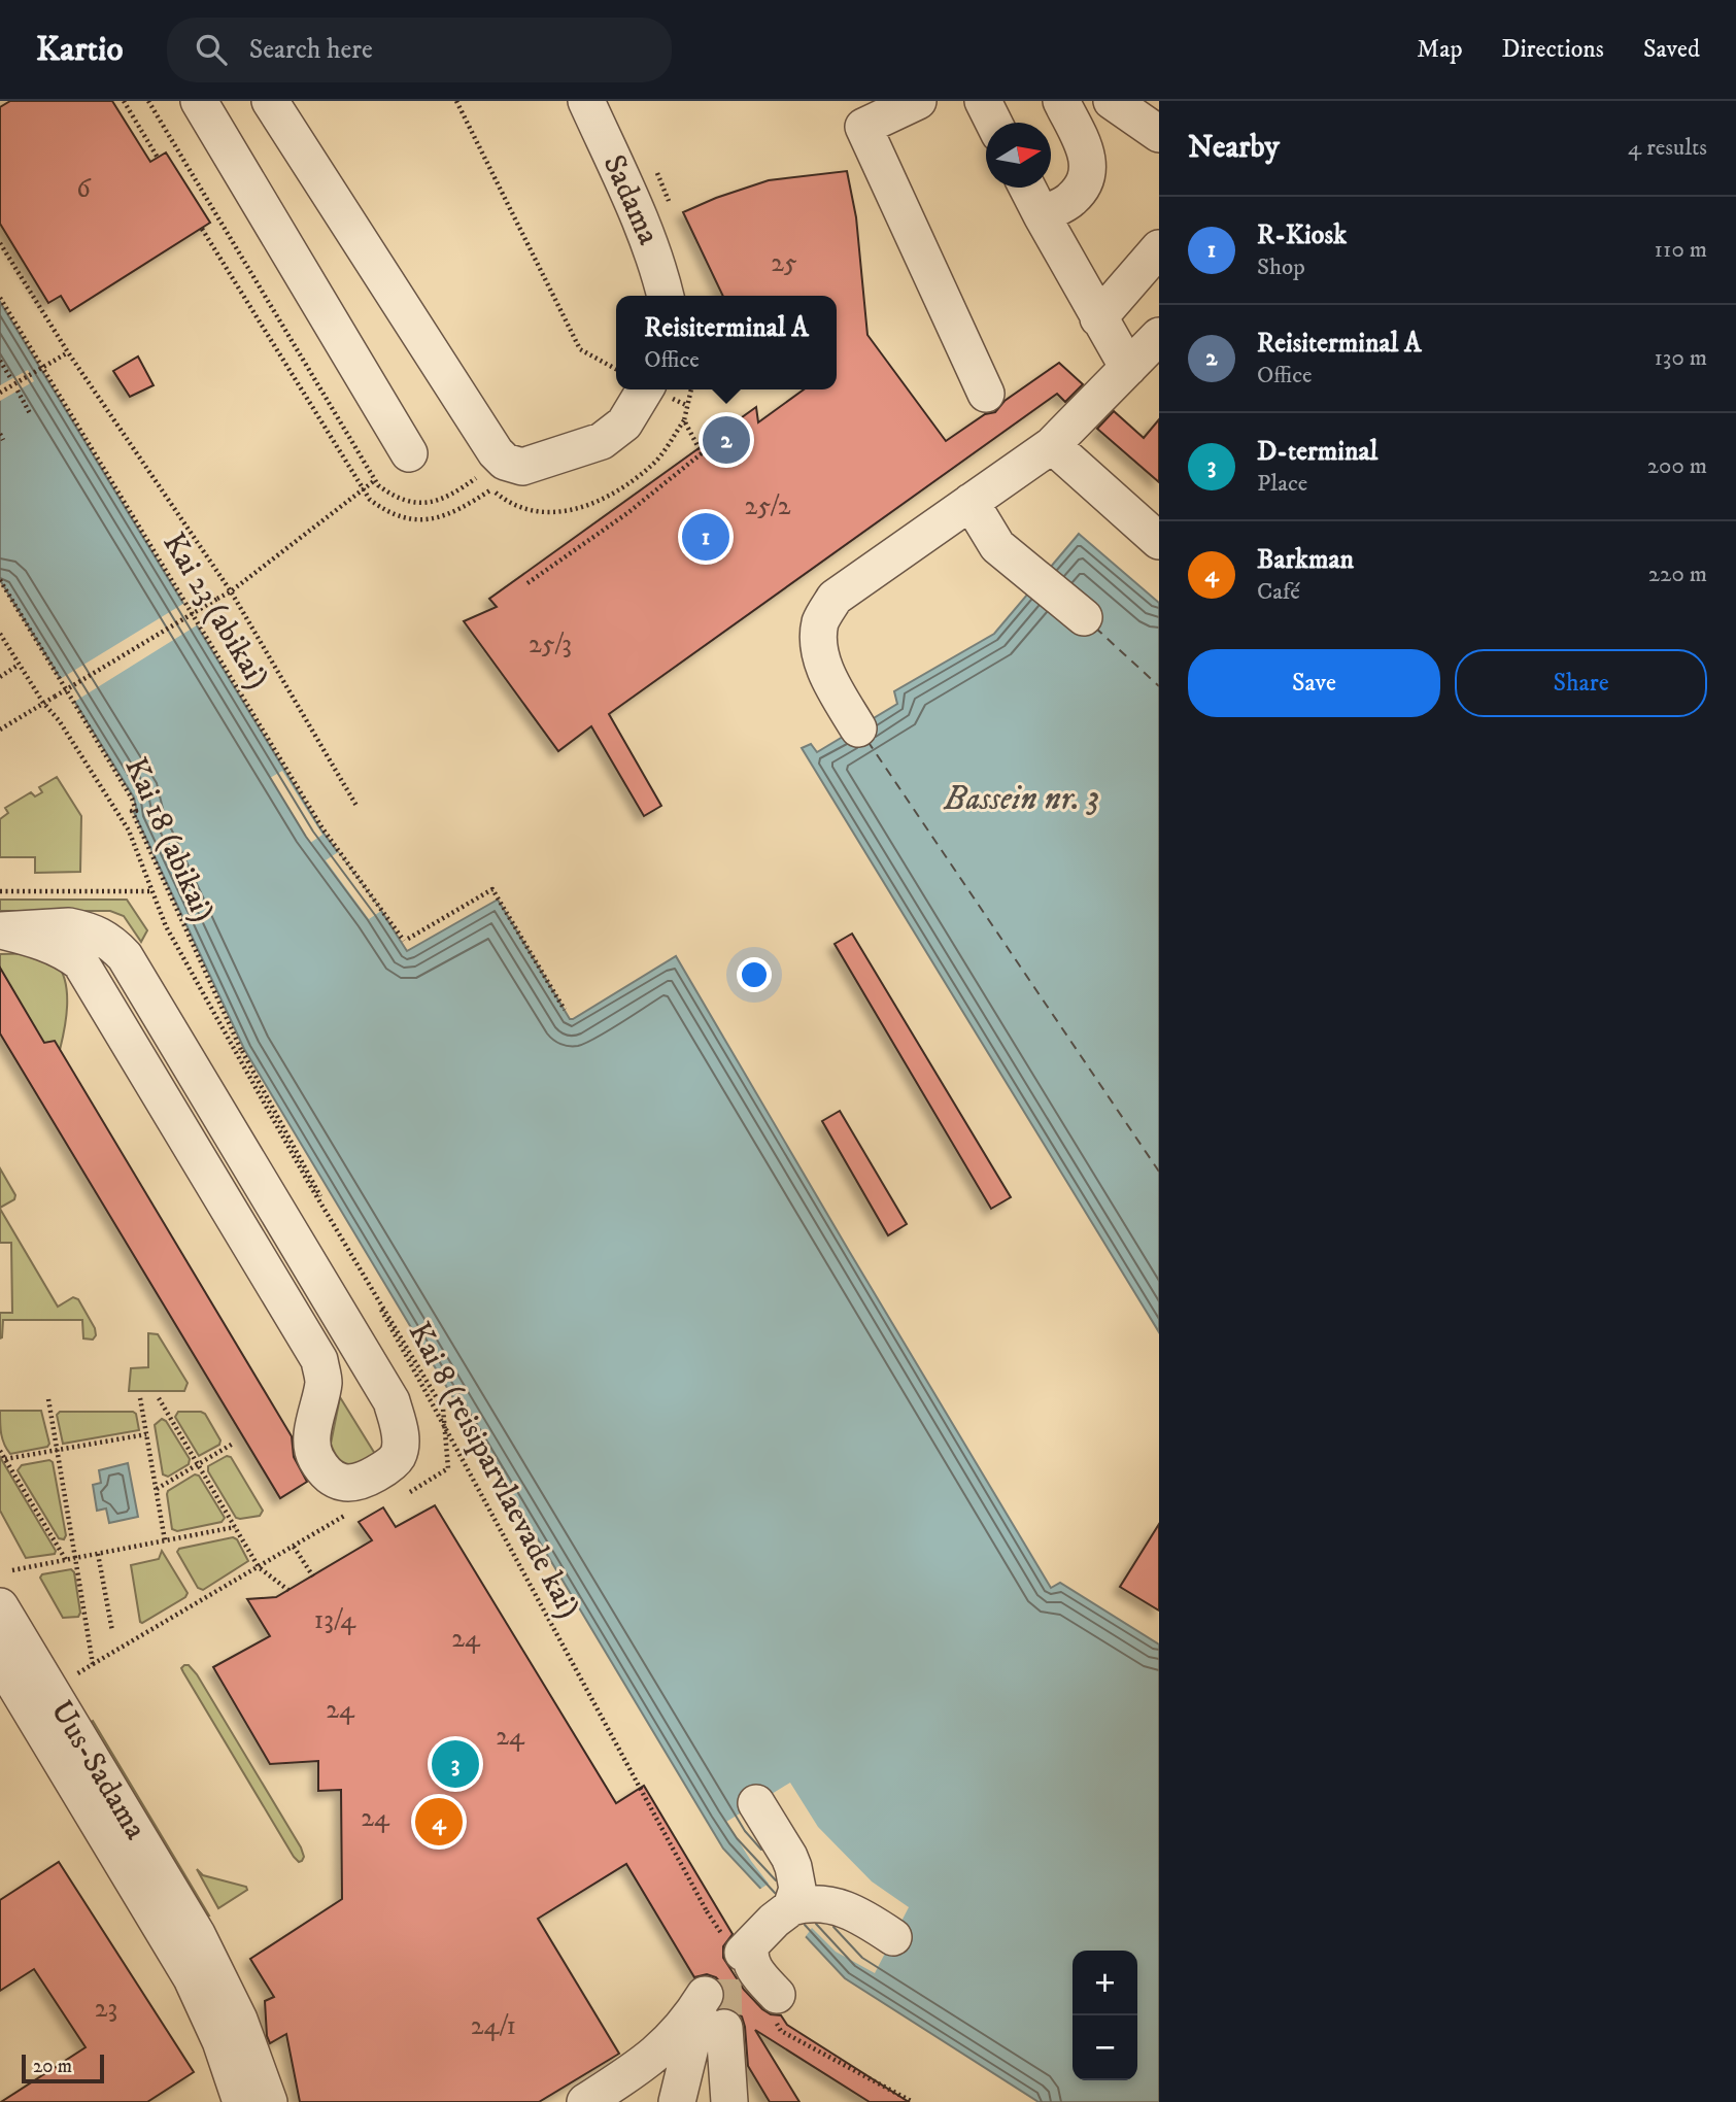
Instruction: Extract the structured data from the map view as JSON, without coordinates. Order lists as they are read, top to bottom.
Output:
{
  "streets": {
    "street": ["Sadama", "Uus-Sadama"],
    "path": ["Kai 23 (abikai)", "Kai 18 (abikai)", "Kai 8 (reisiparvlaevade kai)"]
  },
  "crossings": [
    ["Kai 18 (abikai)", "Kai 8 (reisiparvlaevade kai)"]
  ],
  "water": ["Bassein nr. 3"],
  "house_numbers": [
    "6",
    "25",
    "25/2",
    "25/3",
    "13/4",
    "24",
    "24",
    "24",
    "24",
    "23",
    "24/1"
  ],
  "scale_bar": "20 m",
  "north": "right",
  "page": {
    "header": "Kartio",
    "search": "Search here",
    "nav": ["Map", "Directions", "Saved"],
    "heading": ["Nearby", "4 results"],
    "list": [
      {
        "mark": "1",
        "name": "R-Kiosk",
        "note": "Shop",
        "value": "110 m"
      },
      {
        "mark": "2",
        "name": "Reisiterminal A",
        "note": "Office",
        "value": "130 m"
      },
      {
        "mark": "3",
        "name": "D-terminal",
        "note": "Place",
        "value": "200 m"
      },
      {
        "mark": "4",
        "name": "Barkman",
        "note": "Café",
        "value": "220 m"
      }
    ],
    "popup": ["Reisiterminal A", "Office"],
    "pins": [
      "2",
      "1",
      "3",
      "4"
    ],
    "buttons": ["Save", "Share"],
    "map_buttons": ["+", "−"],
    "scale": "20 m"
  }
}
